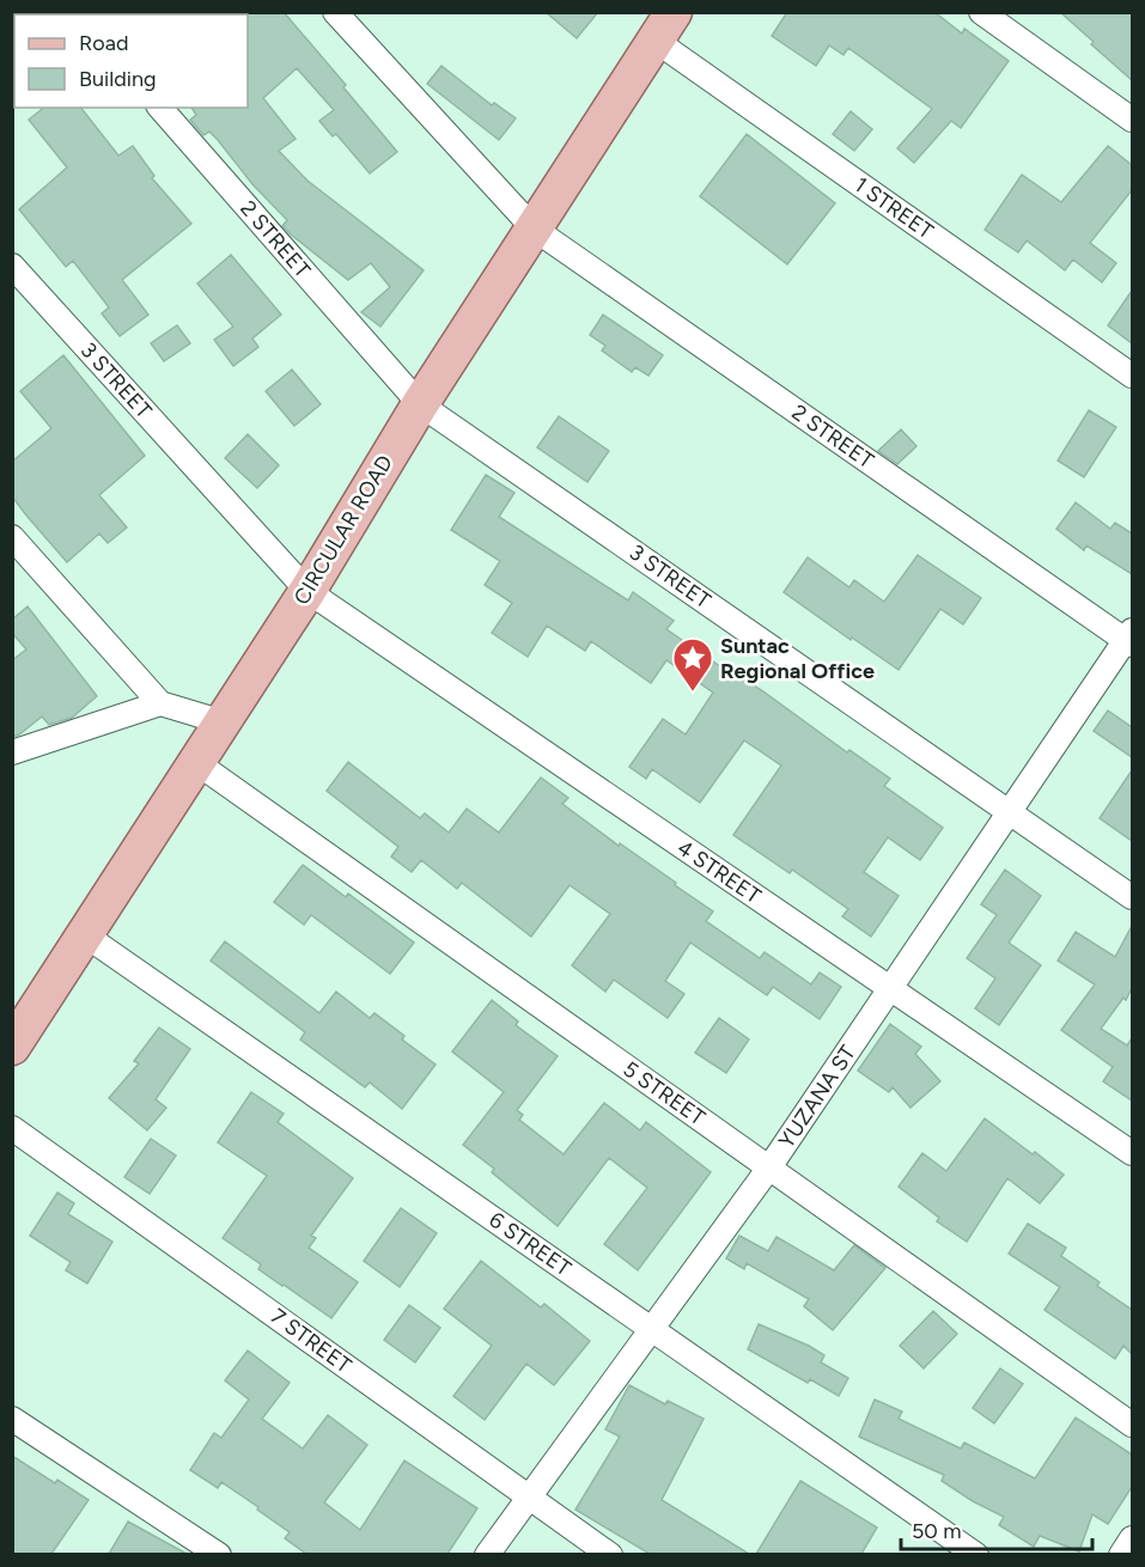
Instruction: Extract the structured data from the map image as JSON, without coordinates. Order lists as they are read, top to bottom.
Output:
{
  "streets": {
    "main road": ["CIRCULAR ROAD"],
    "street": [
      "1 STREET",
      "2 STREET",
      "3 STREET",
      "4 STREET",
      "5 STREET",
      "YUZANA ST",
      "6 STREET",
      "7 STREET"
    ]
  },
  "crossings": [
    ["1 STREET", "CIRCULAR ROAD"],
    ["2 STREET", "3 STREET"],
    ["2 STREET", "CIRCULAR ROAD"],
    ["2 STREET", "YUZANA ST"],
    ["3 STREET", "CIRCULAR ROAD"],
    ["3 STREET", "4 STREET"],
    ["3 STREET", "YUZANA ST"],
    ["CIRCULAR ROAD", "4 STREET"],
    ["CIRCULAR ROAD", "5 STREET"],
    ["CIRCULAR ROAD", "6 STREET"],
    ["4 STREET", "YUZANA ST"],
    ["5 STREET", "YUZANA ST"],
    ["YUZANA ST", "6 STREET"],
    ["YUZANA ST", "7 STREET"]
  ],
  "places": {
    "place": ["Suntac Regional Office"]
  },
  "legend": ["Road", "Building"],
  "scale_bar": "50 m"
}
